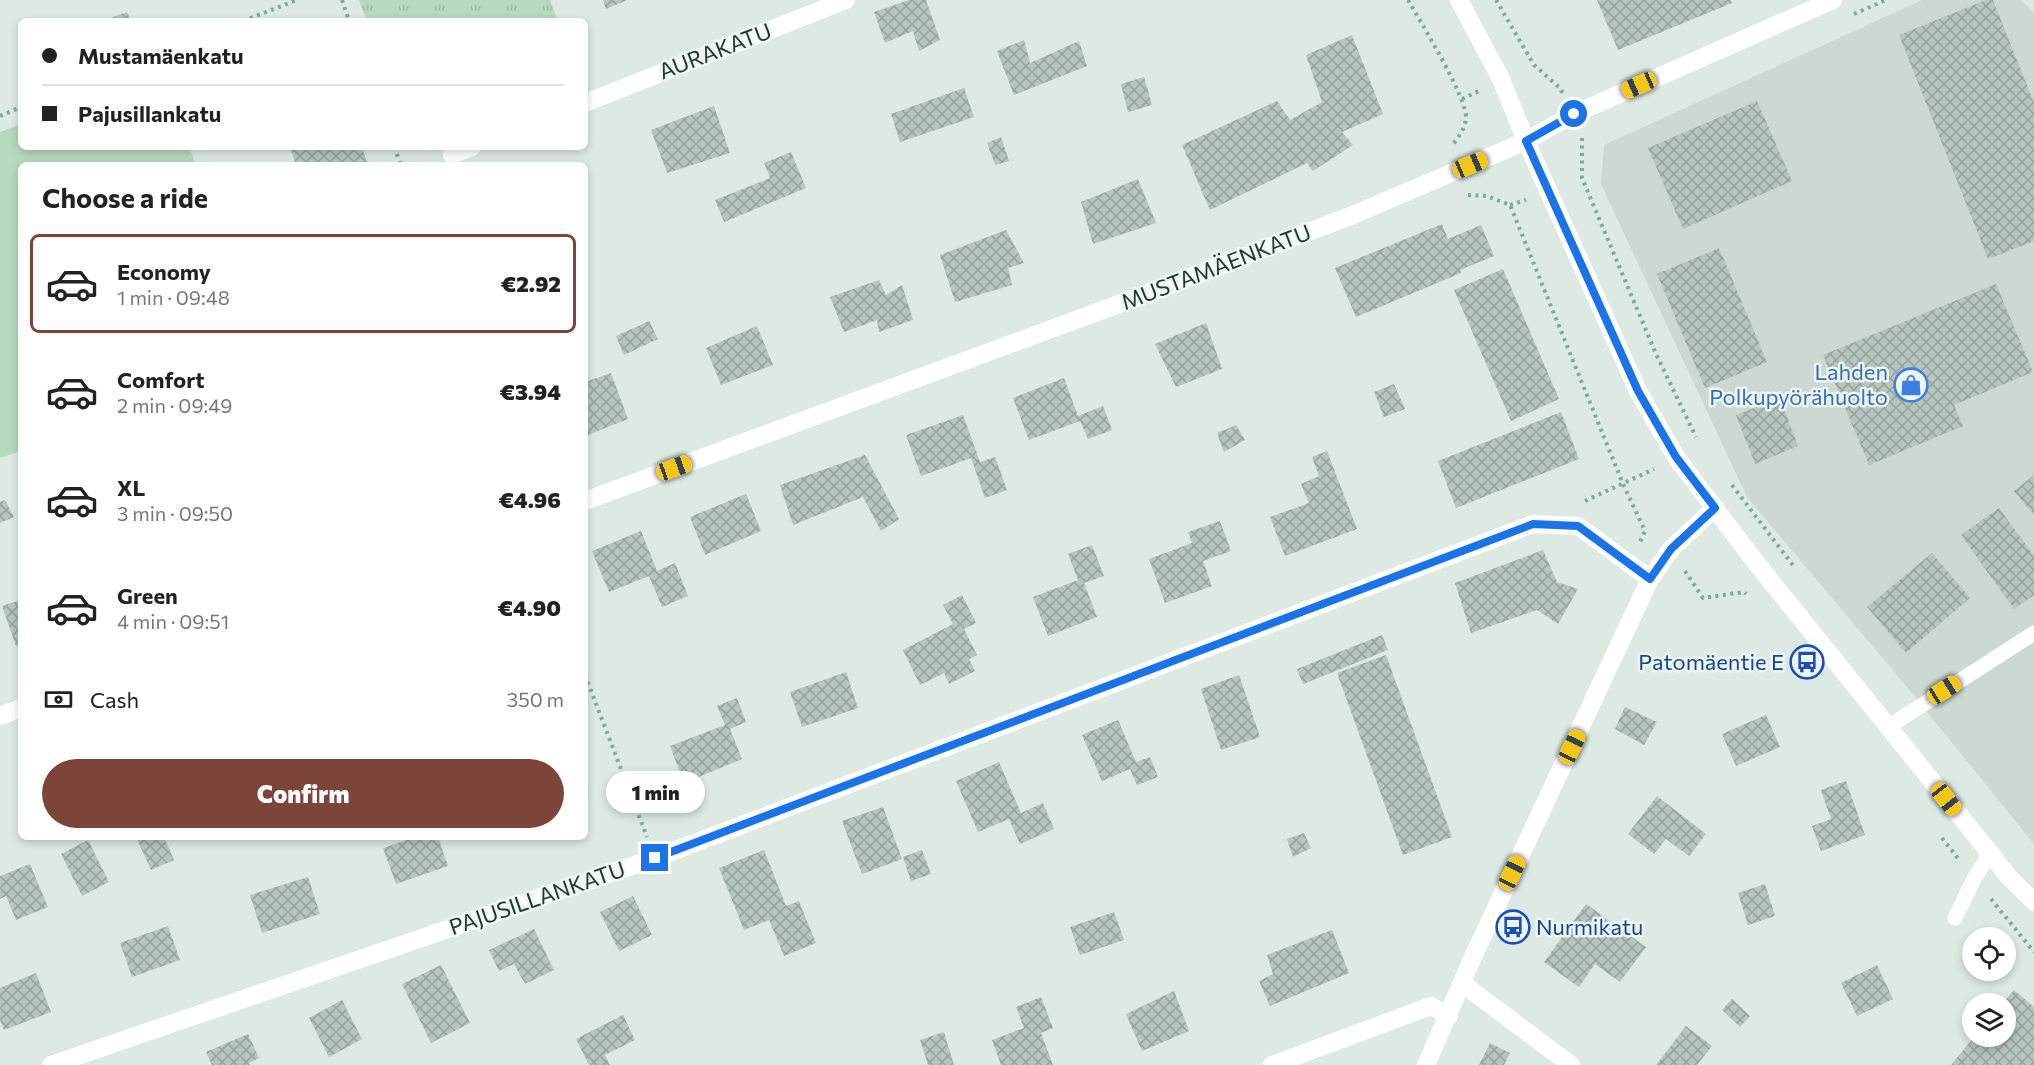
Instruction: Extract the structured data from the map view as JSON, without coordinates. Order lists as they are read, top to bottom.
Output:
{
  "streets": {
    "street": ["AURAKATU", "MUSTAMÄENKATU", "PAJUSILLANKATU"]
  },
  "places": {
    "shop": ["Lahden Polkupyörähuolto"],
    "bus stop": ["Patomäentie E", "Nurmikatu"]
  },
  "page": {
    "banner": ["Mustamäenkatu", "Pajusillankatu"],
    "heading": "Choose a ride",
    "list": [
      {
        "name": "Economy",
        "note": "1 min · 09:48",
        "value": "€2.92"
      },
      {
        "name": "Comfort",
        "note": "2 min · 09:49",
        "value": "€3.94"
      },
      {
        "name": "XL",
        "note": "3 min · 09:50",
        "value": "€4.96"
      },
      {
        "name": "Green",
        "note": "4 min · 09:51",
        "value": "€4.90"
      }
    ],
    "pay": ["Cash", "350 m"],
    "buttons": "Confirm",
    "bubble": "1 min"
  }
}
